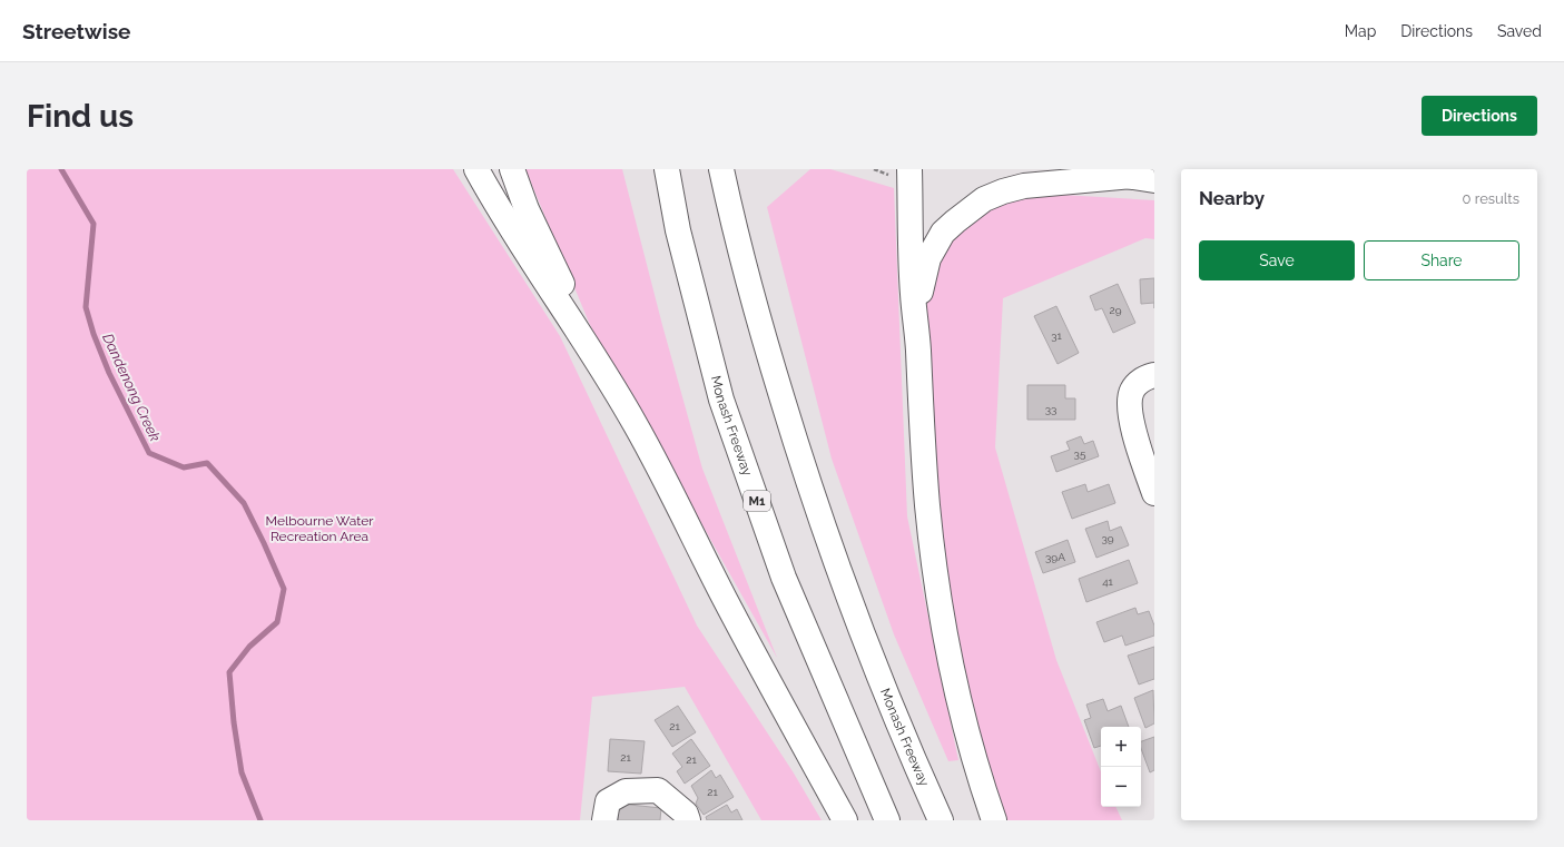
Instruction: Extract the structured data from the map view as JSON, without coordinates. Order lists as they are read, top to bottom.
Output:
{
  "streets": {
    "main road": ["Monash Freeway", "M1"]
  },
  "water": ["Dandenong Creek"],
  "parks": ["Melbourne Water Recreation Area"],
  "house_numbers": [
    "29",
    "31",
    "33",
    "35",
    "39",
    "39A",
    "41",
    "21",
    "21",
    "21",
    "21"
  ],
  "page": {
    "header": "Streetwise",
    "nav": ["Map", "Directions", "Saved"],
    "buttons": [
      "Directions",
      ["Save", "Share"]
    ],
    "title": "Find us",
    "heading": ["Nearby", "0 results"],
    "map_buttons": ["+", "−"]
  }
}
